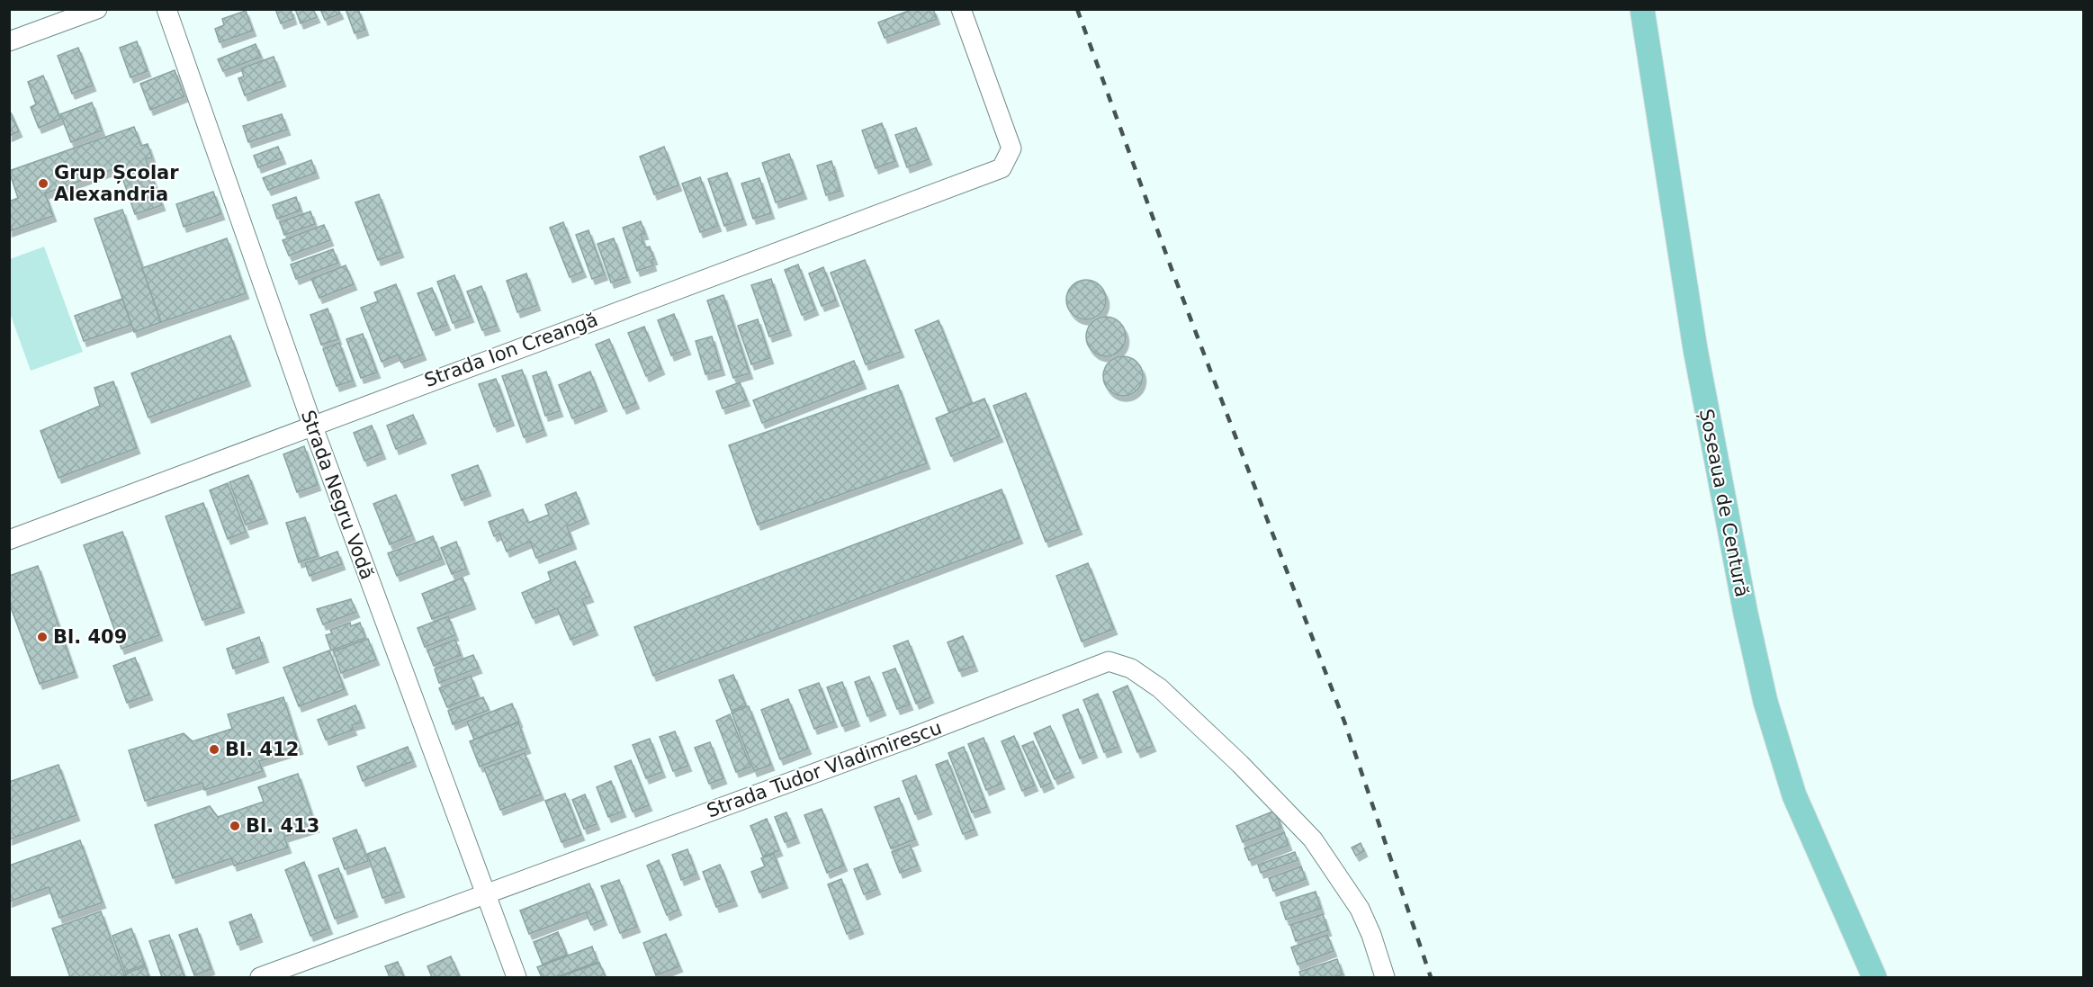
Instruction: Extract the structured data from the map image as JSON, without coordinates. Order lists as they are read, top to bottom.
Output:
{
  "streets": {
    "main road": ["Șoseaua de Centură"],
    "street": ["Strada Ion Creangă", "Strada Negru Vodă", "Strada Tudor Vladimirescu"]
  },
  "crossings": [
    ["Strada Ion Creangă", "Strada Negru Vodă"],
    ["Strada Negru Vodă", "Strada Tudor Vladimirescu"]
  ],
  "places": [
    "Grup Școlar Alexandria",
    "Bl. 409",
    "Bl. 412",
    "Bl. 413"
  ]
}
